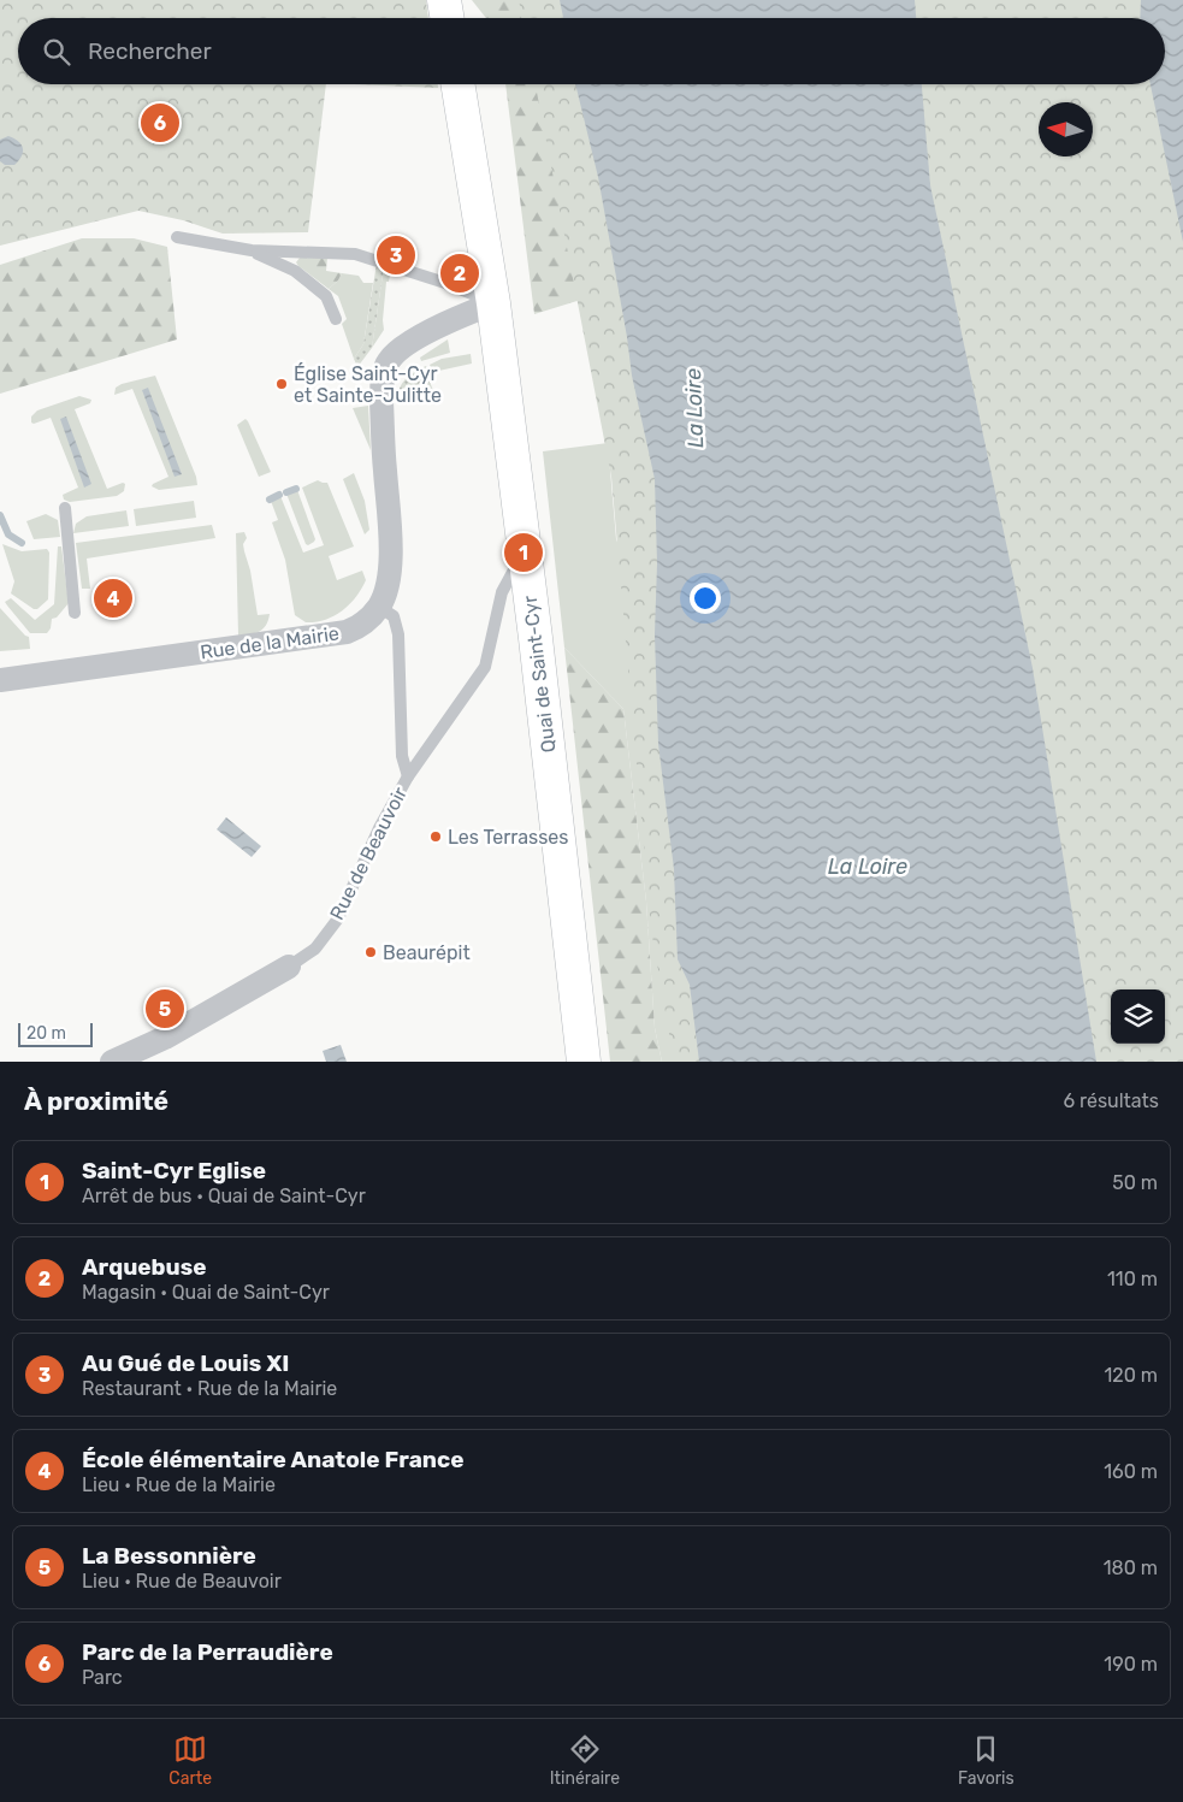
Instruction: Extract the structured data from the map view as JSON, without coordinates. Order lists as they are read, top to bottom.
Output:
{
  "streets": {
    "main road": ["Quai de Saint-Cyr"],
    "street": ["Rue de la Mairie", "Rue de Beauvoir"]
  },
  "crossings": [
    ["Quai de Saint-Cyr", "Rue de Beauvoir"]
  ],
  "water": ["La Loire"],
  "places": ["Église Saint-Cyr et Sainte-Julitte", "Les Terrasses", "Beaurépit"],
  "scale_bar": "20 m",
  "north": "left",
  "page": {
    "search": "Rechercher",
    "pins": [
      "6",
      "3",
      "2",
      "1",
      "4",
      "5"
    ],
    "scale": "20 m",
    "heading": ["À proximité", "6 résultats"],
    "list": [
      {
        "mark": "1",
        "name": "Saint-Cyr Eglise",
        "note": "Arrêt de bus · Quai de Saint-Cyr",
        "value": "50 m"
      },
      {
        "mark": "2",
        "name": "Arquebuse",
        "note": "Magasin · Quai de Saint-Cyr",
        "value": "110 m"
      },
      {
        "mark": "3",
        "name": "Au Gué de Louis XI",
        "note": "Restaurant · Rue de la Mairie",
        "value": "120 m"
      },
      {
        "mark": "4",
        "name": "École élémentaire Anatole France",
        "note": "Lieu · Rue de la Mairie",
        "value": "160 m"
      },
      {
        "mark": "5",
        "name": "La Bessonnière",
        "note": "Lieu · Rue de Beauvoir",
        "value": "180 m"
      },
      {
        "mark": "6",
        "name": "Parc de la Perraudière",
        "note": "Parc",
        "value": "190 m"
      }
    ],
    "nav": ["Carte", "Itinéraire", "Favoris"]
  }
}
